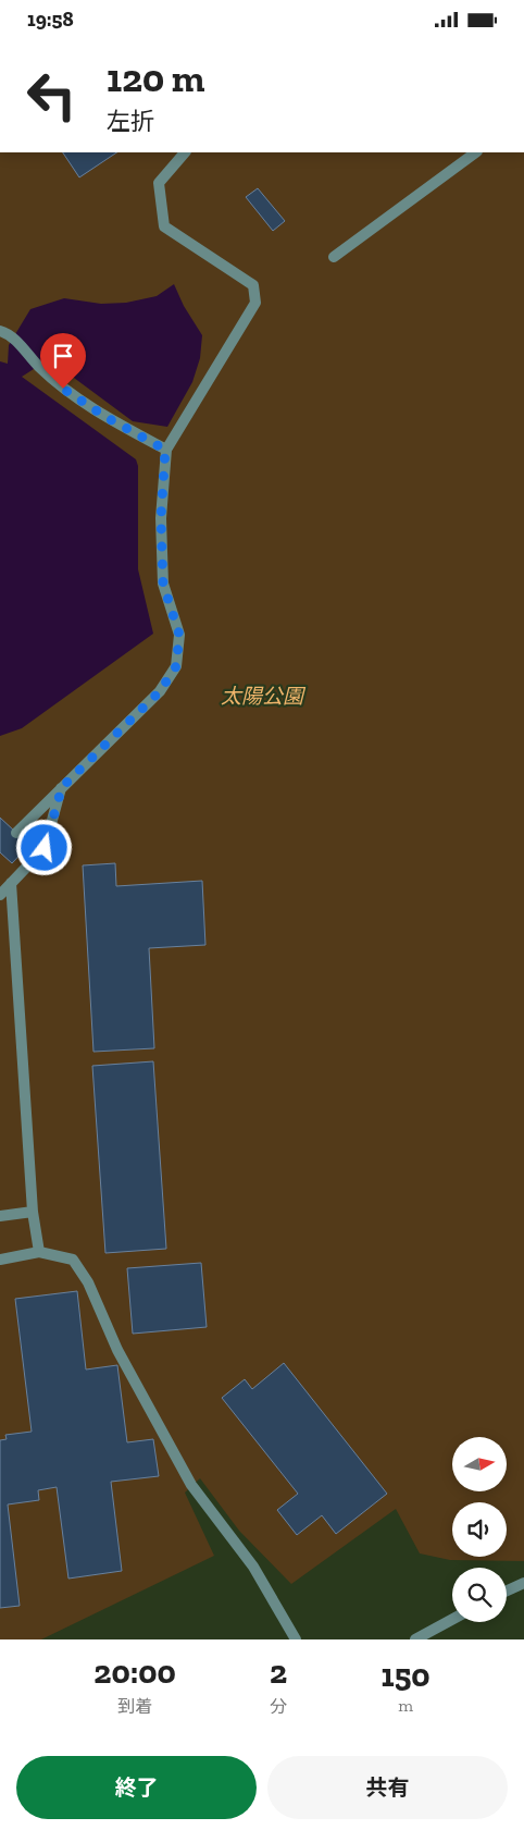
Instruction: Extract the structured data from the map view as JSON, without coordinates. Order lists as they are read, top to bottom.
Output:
{
  "parks": ["太陽公園"],
  "north": "right",
  "page": {
    "status": "19:58",
    "turn": ["120 m", "左折"],
    "eta": [
      "20:00",
      "到着",
      "2",
      "分",
      "150",
      "m"
    ],
    "buttons": ["終了", "共有"]
  }
}
